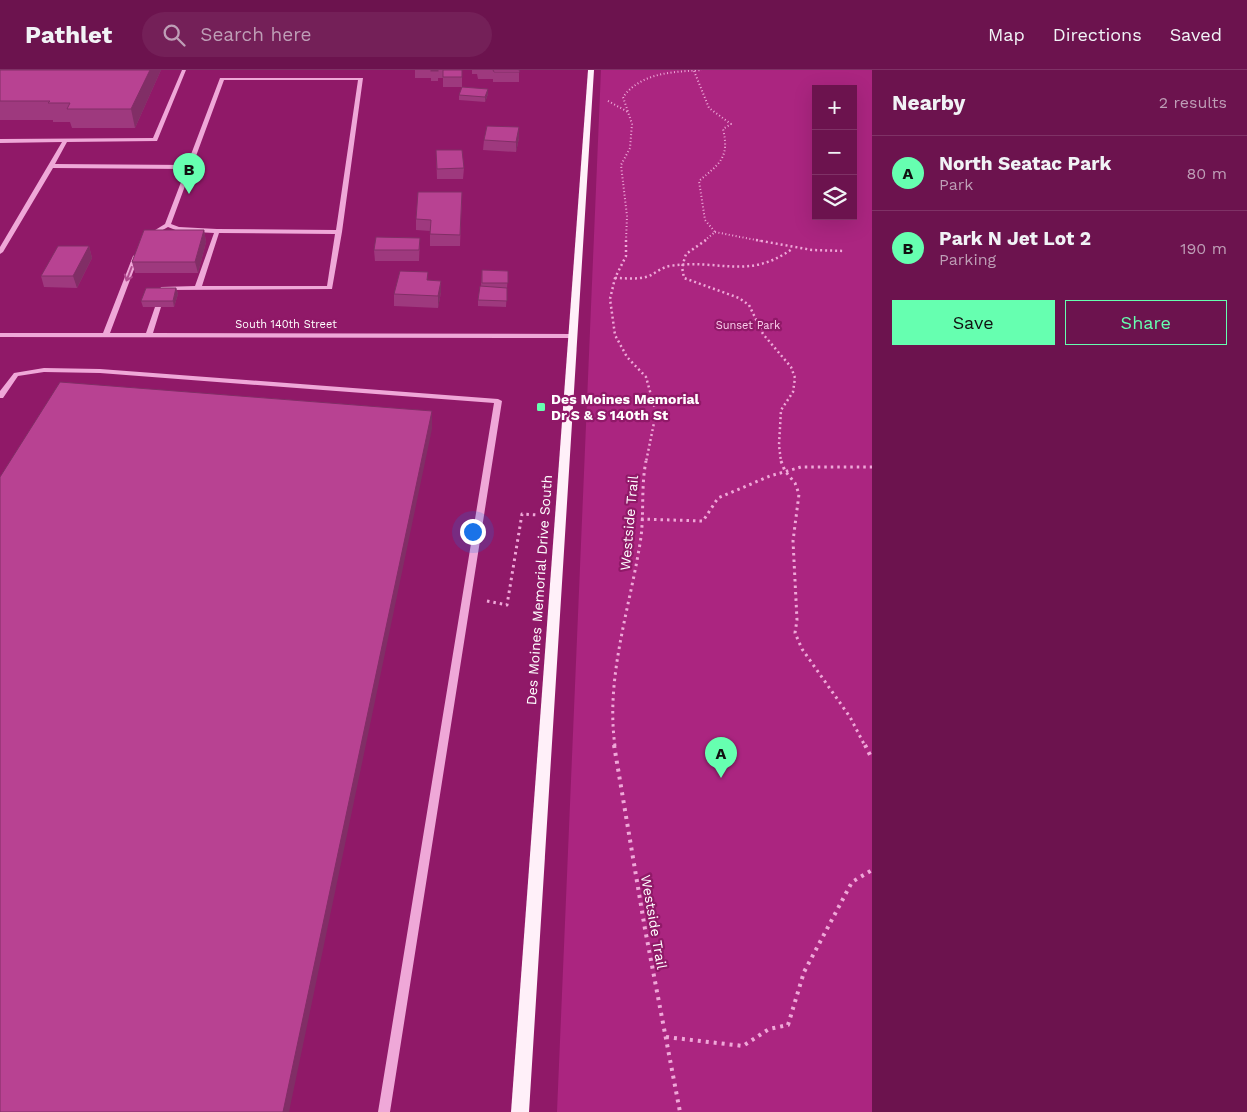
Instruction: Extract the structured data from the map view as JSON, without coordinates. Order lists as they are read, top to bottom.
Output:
{
  "streets": {
    "main road": ["Des Moines Memorial Drive South"],
    "street": ["South 140th Street"],
    "path": ["Westside Trail"]
  },
  "crossings": [
    ["South 140th Street", "Des Moines Memorial Drive South"]
  ],
  "parks": ["Sunset Park"],
  "places": {
    "transit": ["Des Moines Memorial Dr S & S 140th St"]
  },
  "page": {
    "header": "Pathlet",
    "search": "Search here",
    "nav": ["Map", "Directions", "Saved"],
    "heading": ["Nearby", "2 results"],
    "map_buttons": ["+", "−"],
    "list": [
      {
        "mark": "A",
        "name": "North Seatac Park",
        "note": "Park",
        "value": "80 m"
      },
      {
        "mark": "B",
        "name": "Park N Jet Lot 2",
        "note": "Parking",
        "value": "190 m"
      }
    ],
    "pins": ["B", "A"],
    "buttons": ["Save", "Share"]
  }
}
